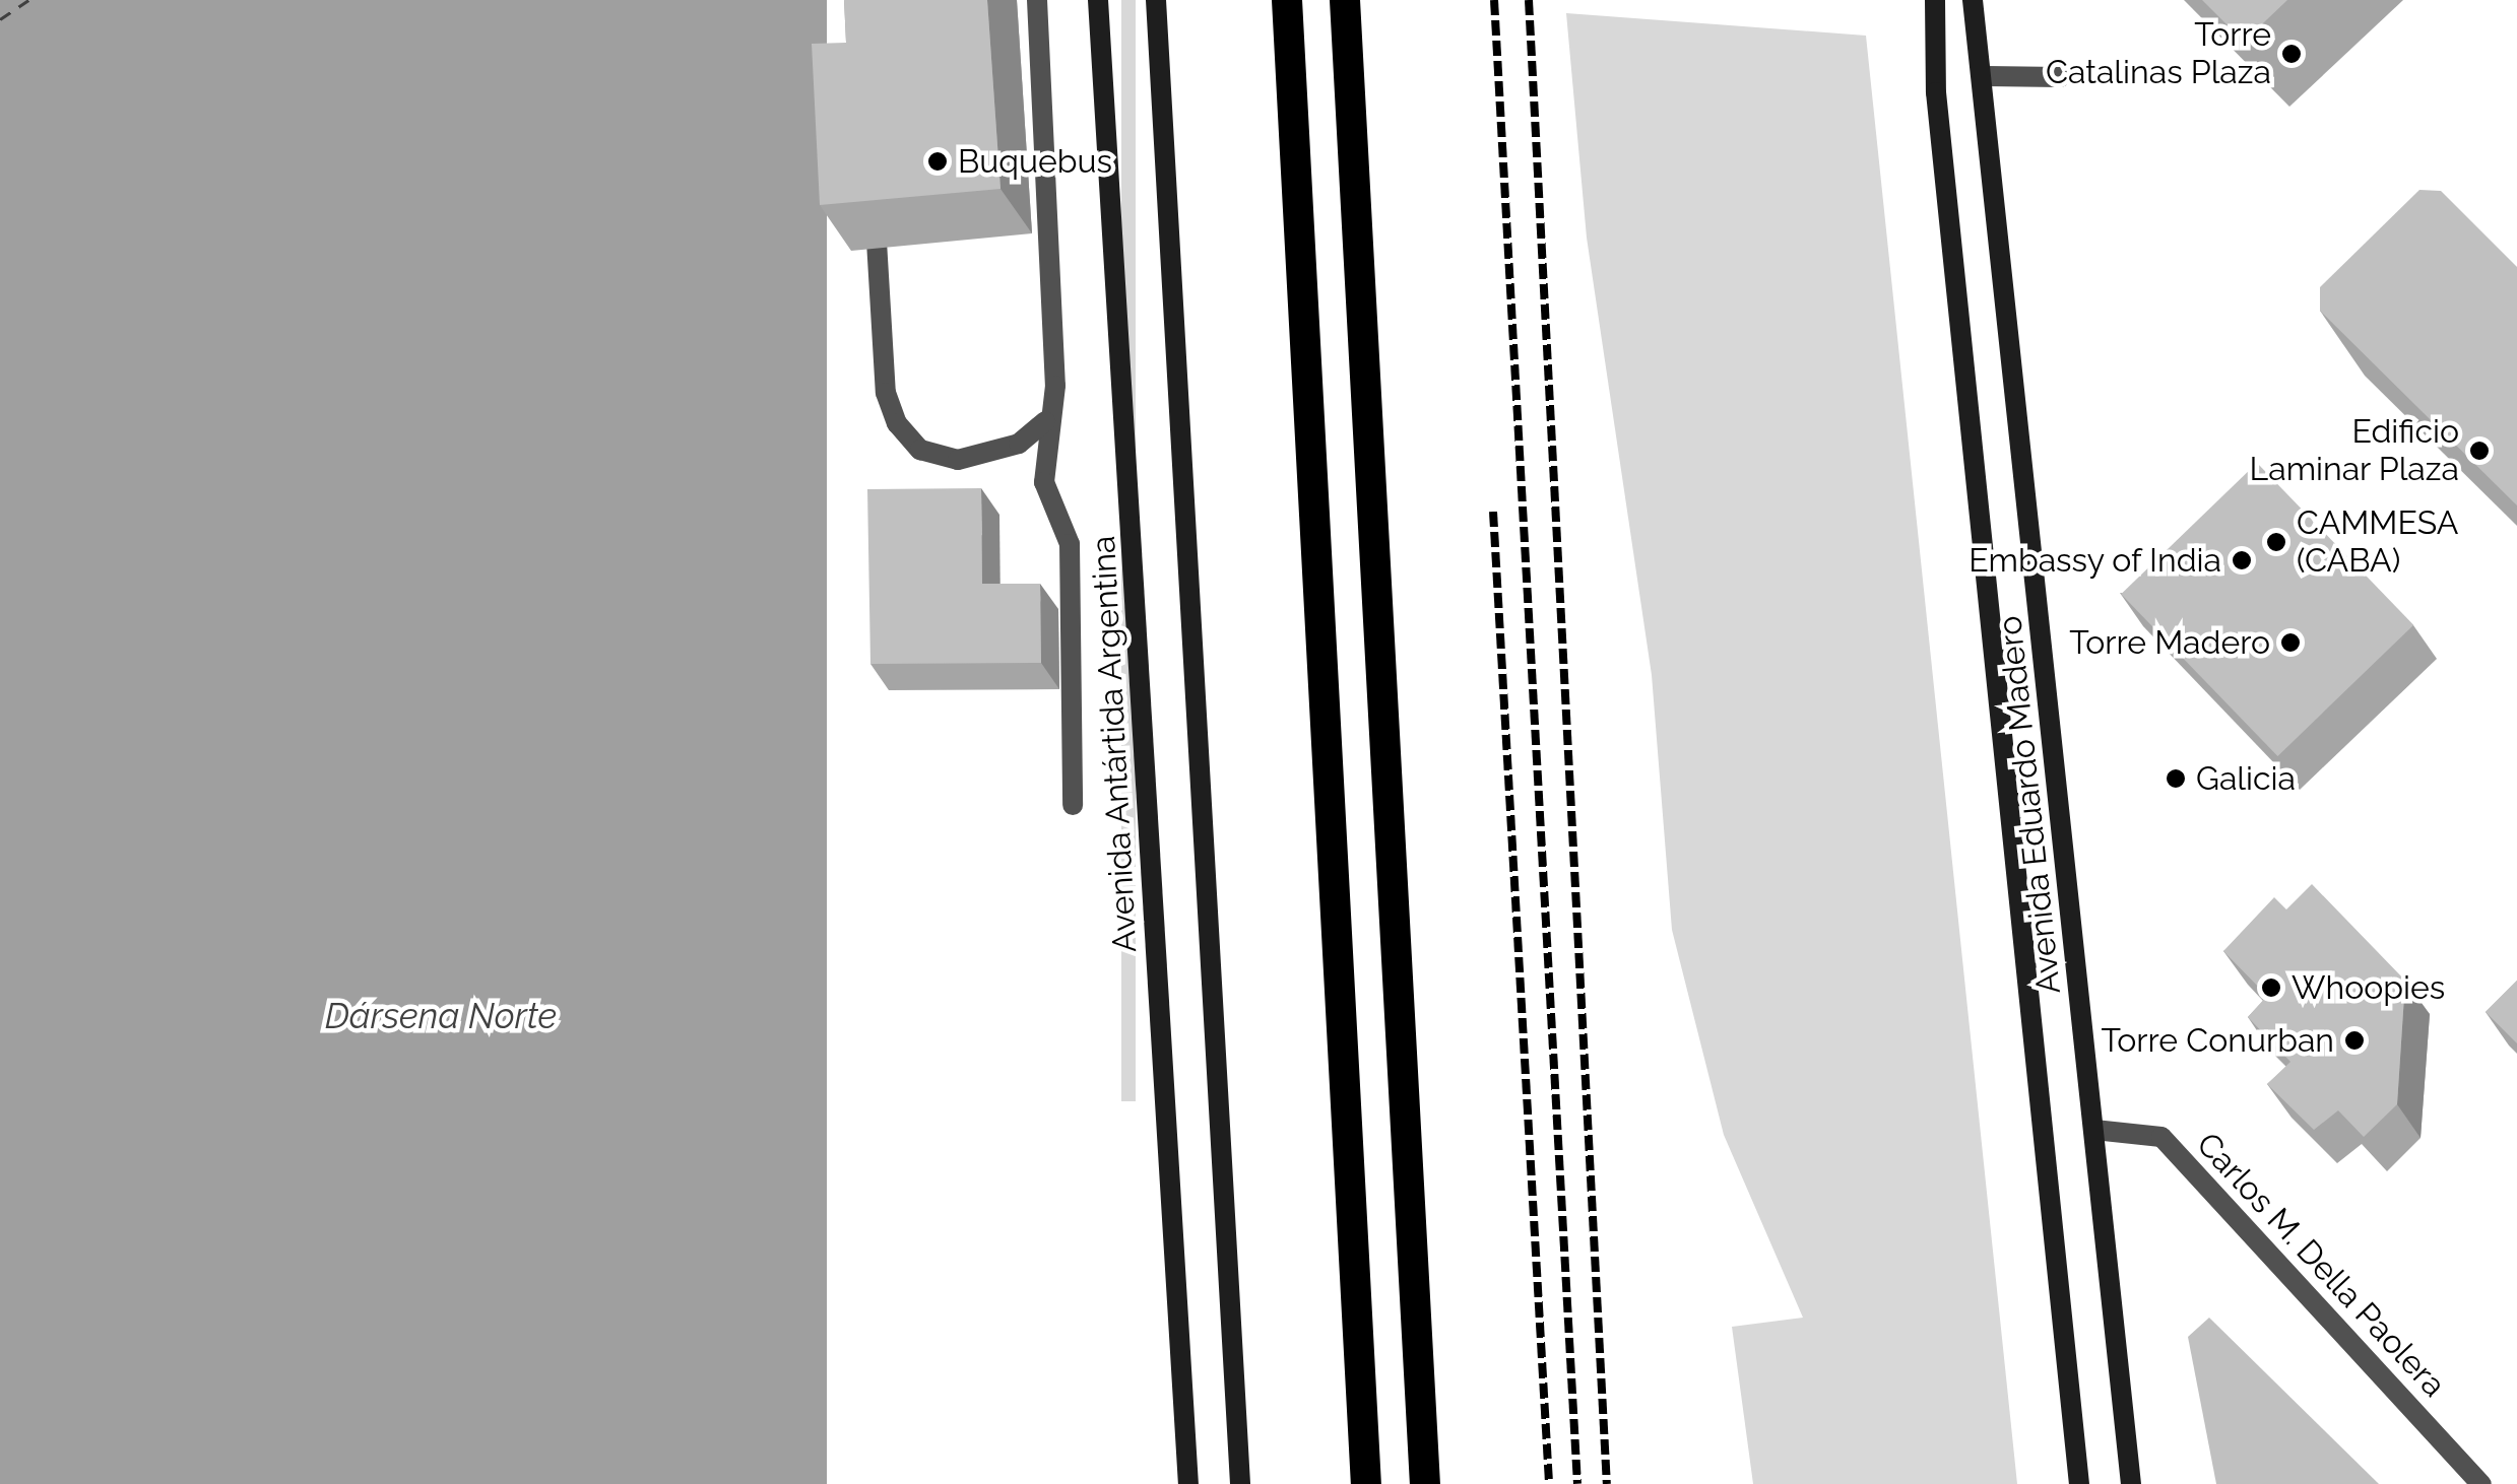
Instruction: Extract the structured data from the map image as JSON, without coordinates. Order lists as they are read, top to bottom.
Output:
{
  "streets": {
    "main road": ["Avenida Antártida Argentina", "Avenida Eduardo Madero"],
    "street": ["Carlos M. Della Paolera"]
  },
  "crossings": [
    ["Avenida Eduardo Madero", "Carlos M. Della Paolera"]
  ],
  "water": ["Dársena Norte"],
  "places": [
    "Torre Catalinas Plaza",
    "Buquebus",
    "Edificio Laminar Plaza",
    "CAMMESA (CABA)",
    "Embassy of India",
    "Torre Madero",
    "Galicia",
    "Whoopies",
    "Torre Conurban"
  ]
}
